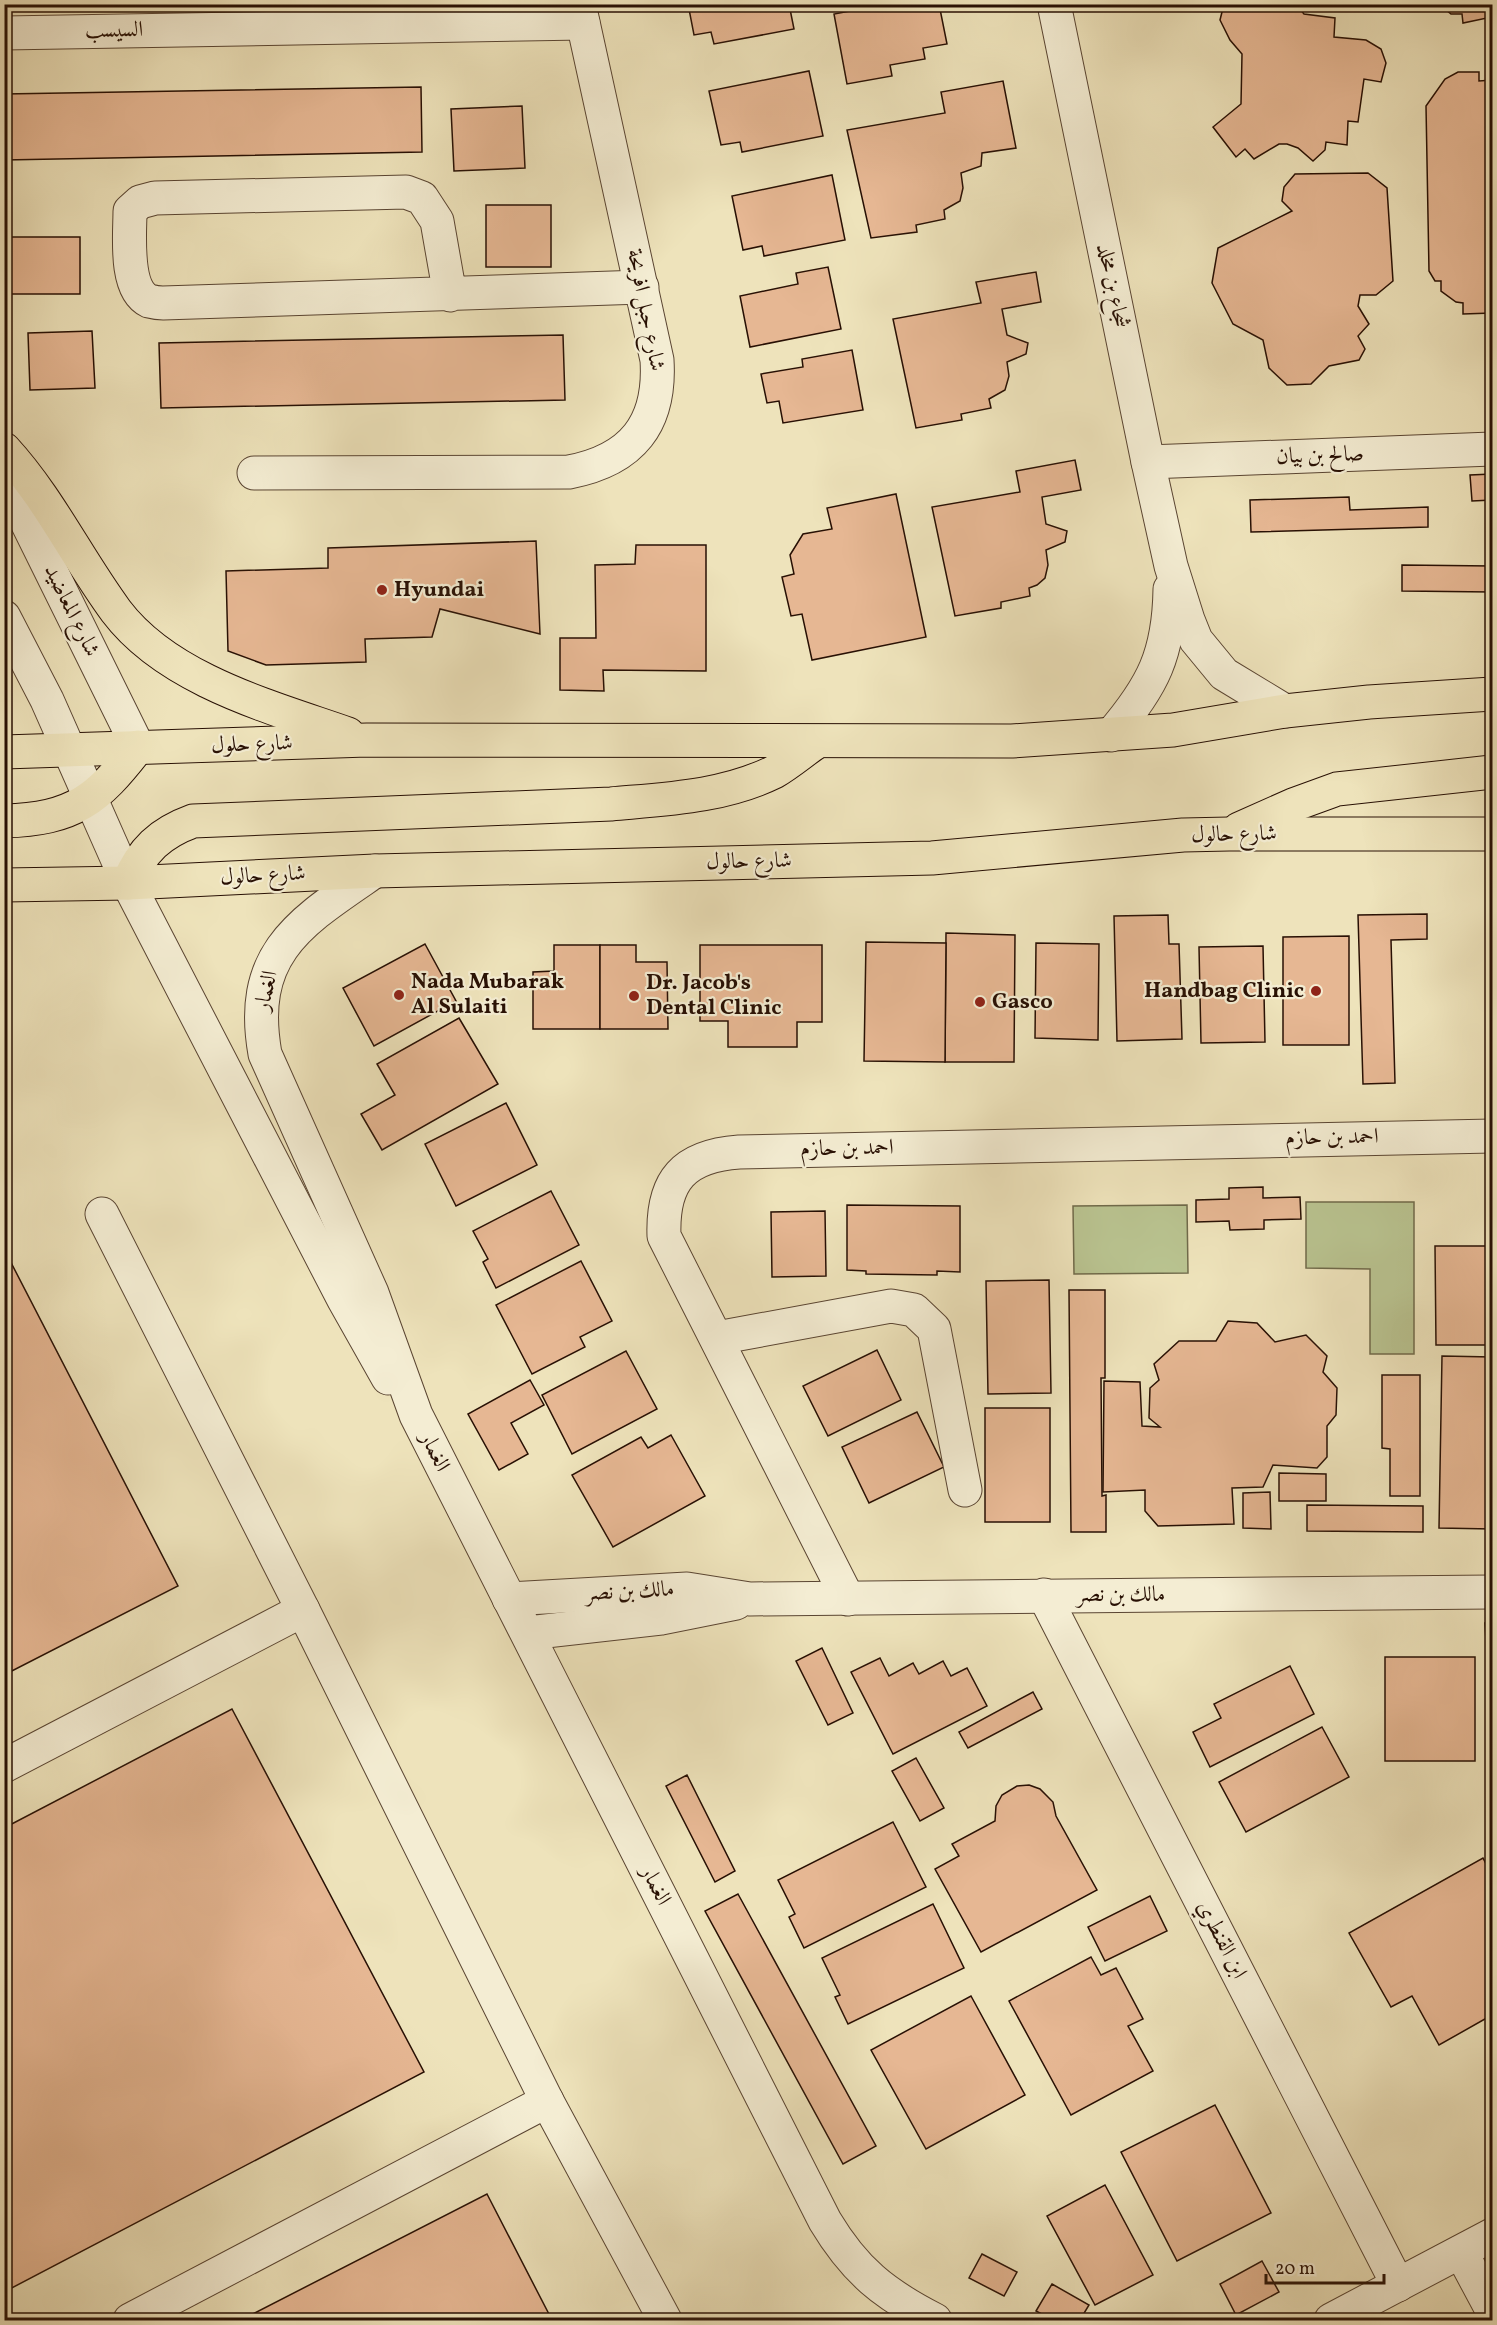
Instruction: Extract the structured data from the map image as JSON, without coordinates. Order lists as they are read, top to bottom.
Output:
{
  "streets": {
    "main road": ["شارع حلول", "شارع حالول"],
    "street": [
      "السيسب",
      "شجاع بن مخلد",
      "شارع جبل افريحة",
      "صالح بن بيان",
      "شارع المعاضيد",
      "الغمار",
      "احمد بن حازم",
      "مالك بن نصر",
      "ابن القنطري"
    ]
  },
  "crossings": [
    ["السيسب", "شارع جبل افريحة"],
    ["شجاع بن مخلد", "صالح بن بيان"],
    ["شارع المعاضيد", "شارع حلول"],
    ["شارع حالول", "الغمار"],
    ["الغمار", "مالك بن نصر"],
    ["احمد بن حازم", "مالك بن نصر"],
    ["مالك بن نصر", "ابن القنطري"]
  ],
  "places": [
    "Hyundai",
    "Handbag Clinic",
    "Nada Mubarak Al Sulaiti",
    "Dr. Jacob's Dental Clinic",
    "Gasco"
  ],
  "scale_bar": "20 m"
}
